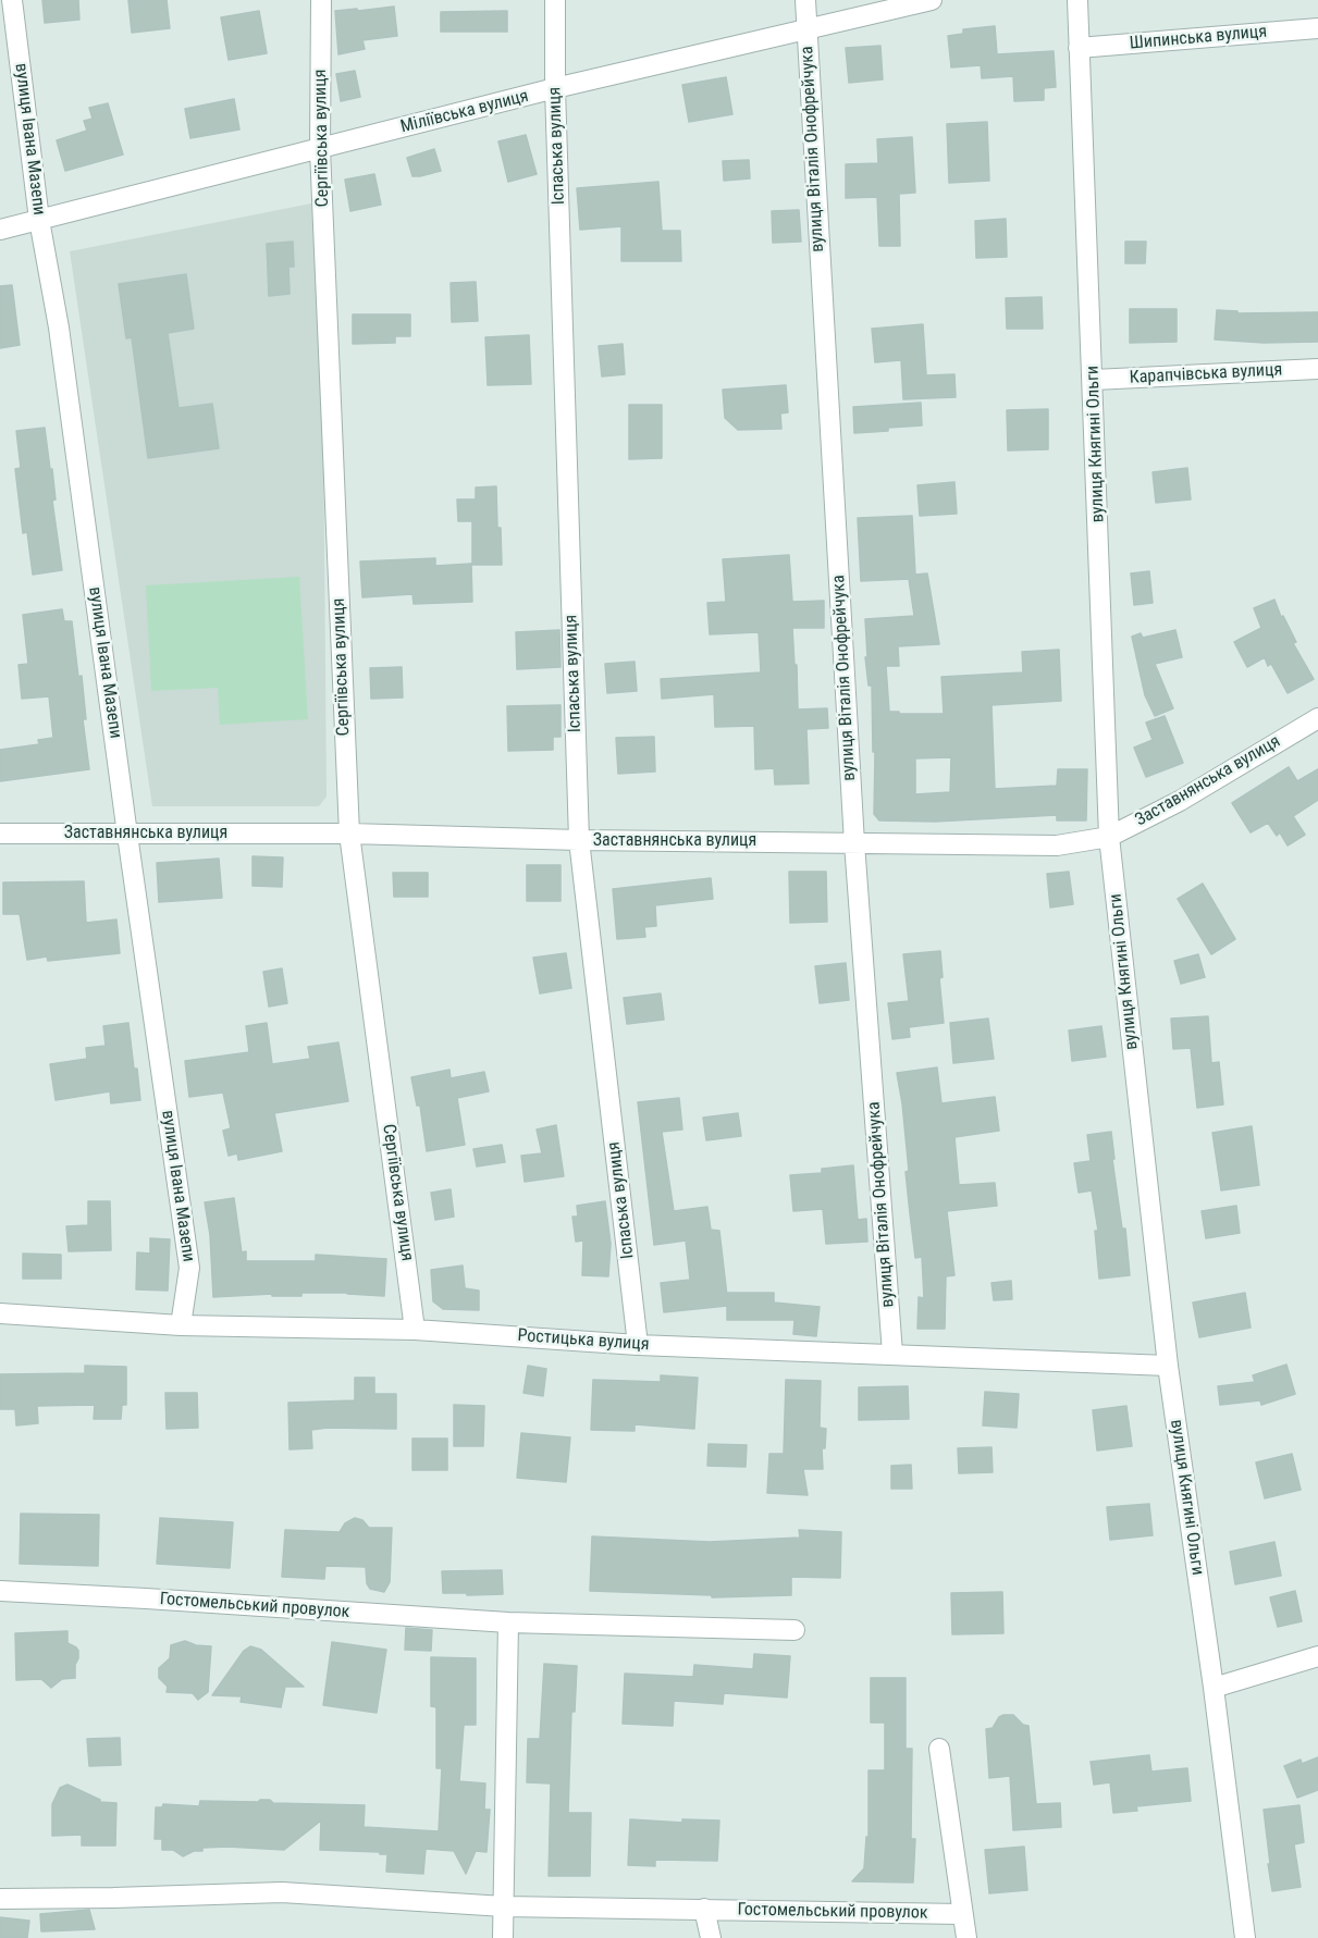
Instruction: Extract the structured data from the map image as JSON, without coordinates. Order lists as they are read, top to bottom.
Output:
{
  "streets": {
    "street": [
      "Шипинська вулиця",
      "Міліївська вулиця",
      "Сергіївська вулиця",
      "вулиця Івана Мазепи",
      "Іспаська вулиця",
      "вулиця Віталія Онофрейчука",
      "Карапчівська вулиця",
      "вулиця Княгині Ольги",
      "Заставнянська вулиця",
      "Ростицька вулиця",
      "Гостомельський провулок"
    ]
  },
  "crossings": [
    ["Шипинська вулиця", "вулиця Княгині Ольги"],
    ["Міліївська вулиця", "Сергіївська вулиця"],
    ["Міліївська вулиця", "вулиця Івана Мазепи"],
    ["Міліївська вулиця", "Іспаська вулиця"],
    ["Міліївська вулиця", "вулиця Віталія Онофрейчука"],
    ["Сергіївська вулиця", "Заставнянська вулиця"],
    ["Сергіївська вулиця", "Ростицька вулиця"],
    ["вулиця Івана Мазепи", "Заставнянська вулиця"],
    ["вулиця Івана Мазепи", "Ростицька вулиця"],
    ["Іспаська вулиця", "Заставнянська вулиця"],
    ["Іспаська вулиця", "Ростицька вулиця"],
    ["вулиця Віталія Онофрейчука", "Заставнянська вулиця"],
    ["вулиця Віталія Онофрейчука", "Ростицька вулиця"],
    ["Карапчівська вулиця", "вулиця Княгині Ольги"],
    ["вулиця Княгині Ольги", "Заставнянська вулиця"],
    ["вулиця Княгині Ольги", "Ростицька вулиця"]
  ]
}
